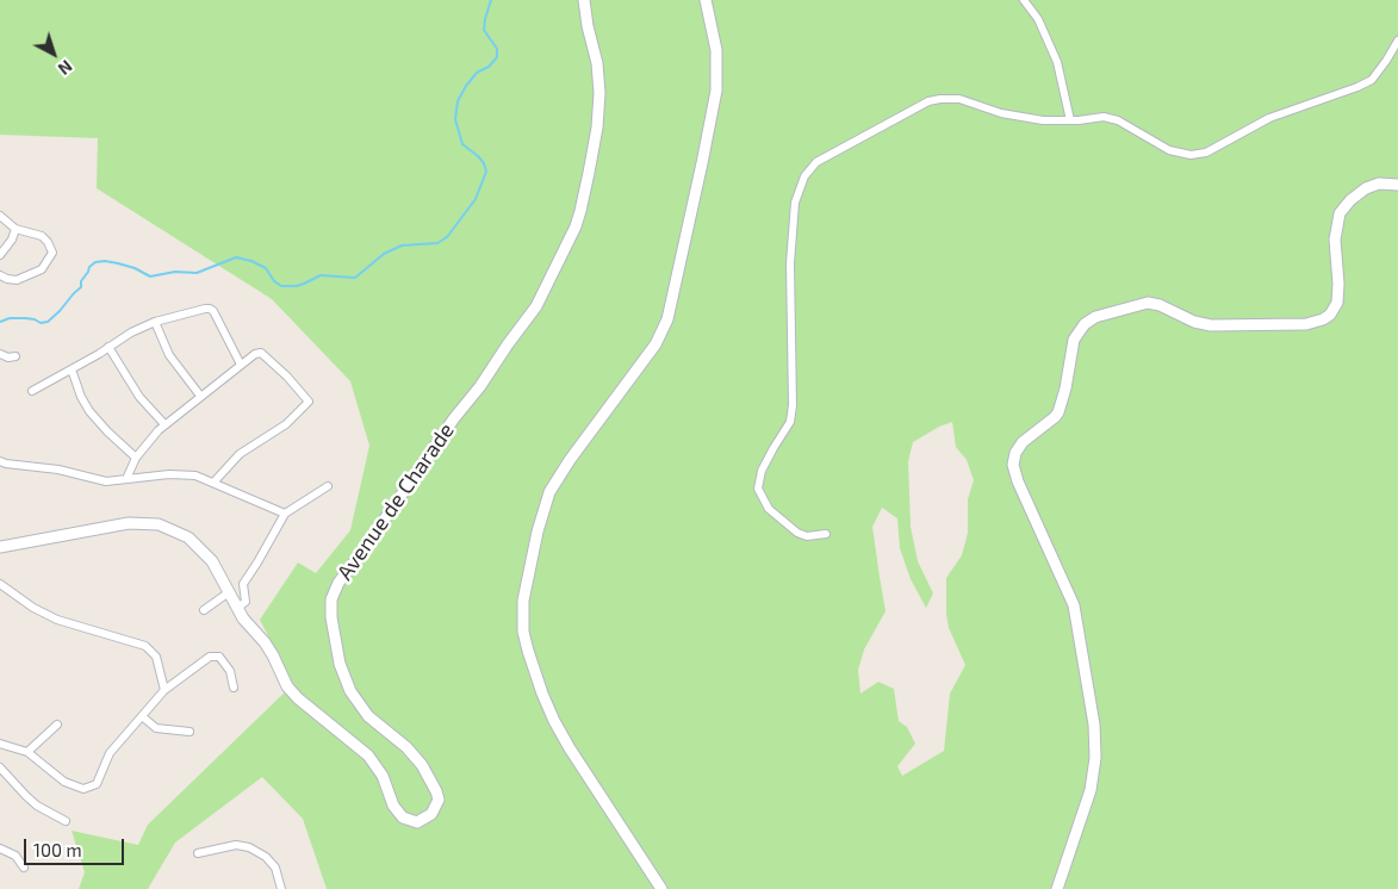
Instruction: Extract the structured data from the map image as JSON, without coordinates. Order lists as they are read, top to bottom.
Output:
{
  "streets": {
    "street": ["Avenue de Charade"]
  },
  "scale_bar": "100 m",
  "north": "bottom right"
}
